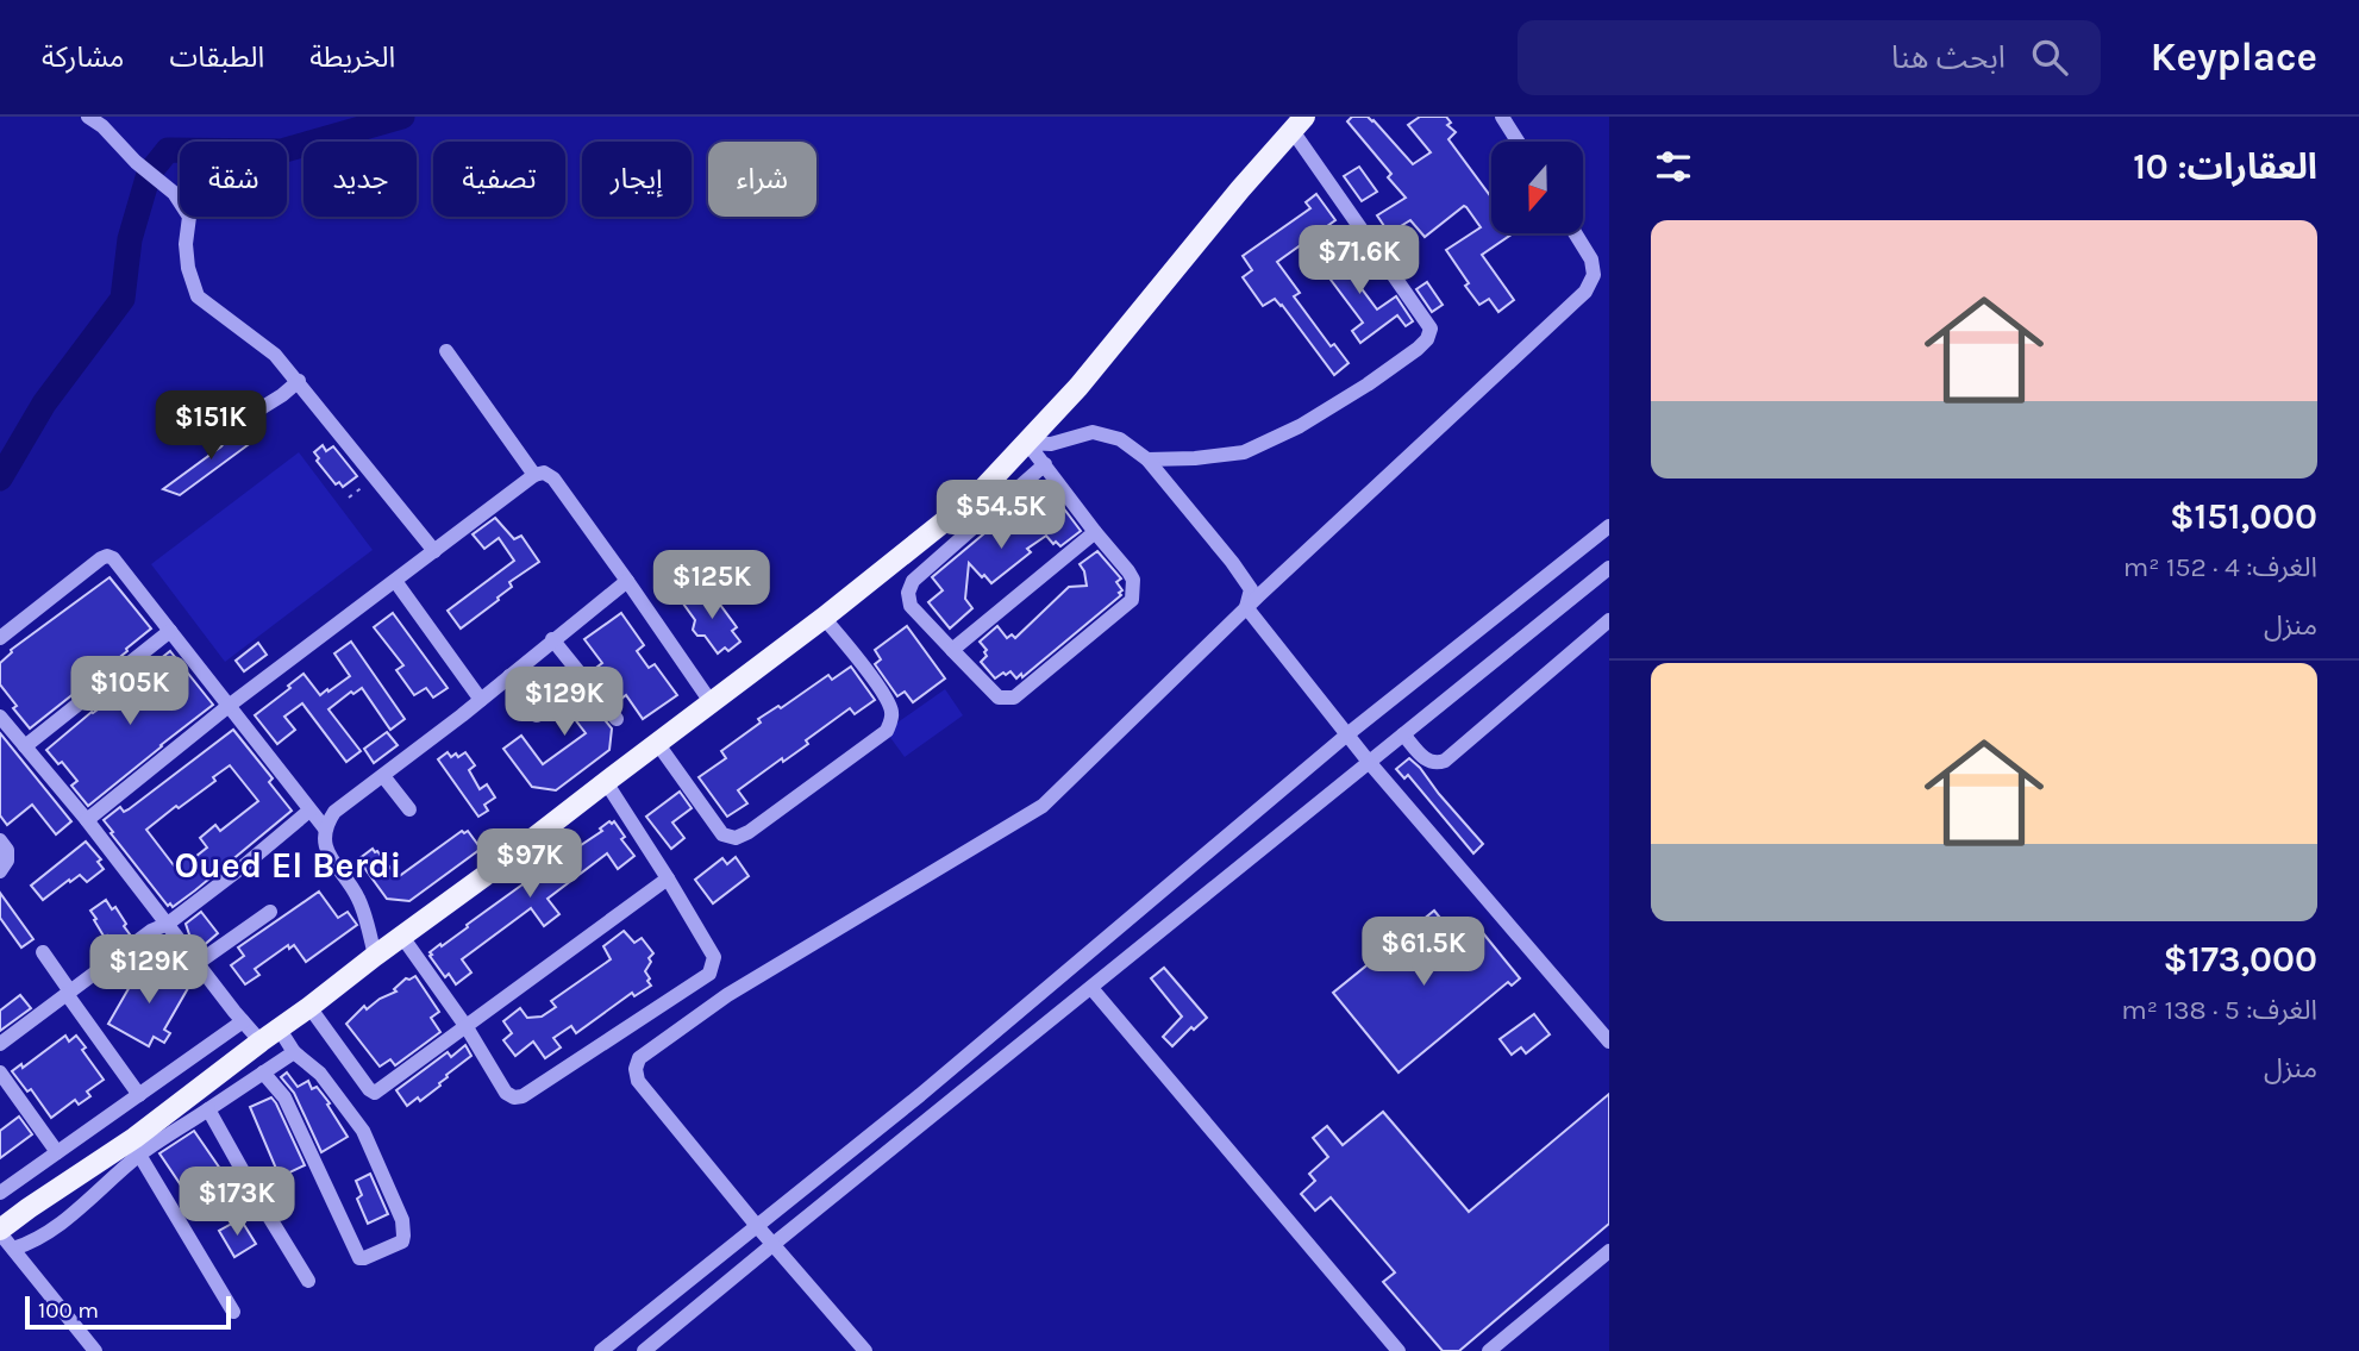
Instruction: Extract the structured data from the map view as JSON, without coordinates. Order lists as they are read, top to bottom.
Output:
{
  "districts": ["Oued El Berdi"],
  "scale_bar": "100 m",
  "north": "bottom",
  "page": {
    "header": "Keyplace",
    "search": "ابحث هنا",
    "nav": ["الخريطة", "الطبقات", "مشاركة"],
    "heading": "العقارات: 10",
    "chip": [
      "شراء",
      "إيجار",
      "تصفية",
      "جديد",
      "شقة"
    ],
    "list": [
      {
        "name": "$151,000",
        "note": "الغرف: 4 · 152 m² · منزل"
      },
      {
        "name": "$173,000",
        "note": "الغرف: 5 · 138 m² · منزل"
      }
    ],
    "price": [
      "$71.6K",
      "$151K",
      "$54.5K",
      "$125K",
      "$105K",
      "$129K",
      "$97K",
      "$61.5K",
      "$129K",
      "$173K"
    ],
    "scale": "100 m"
  }
}
